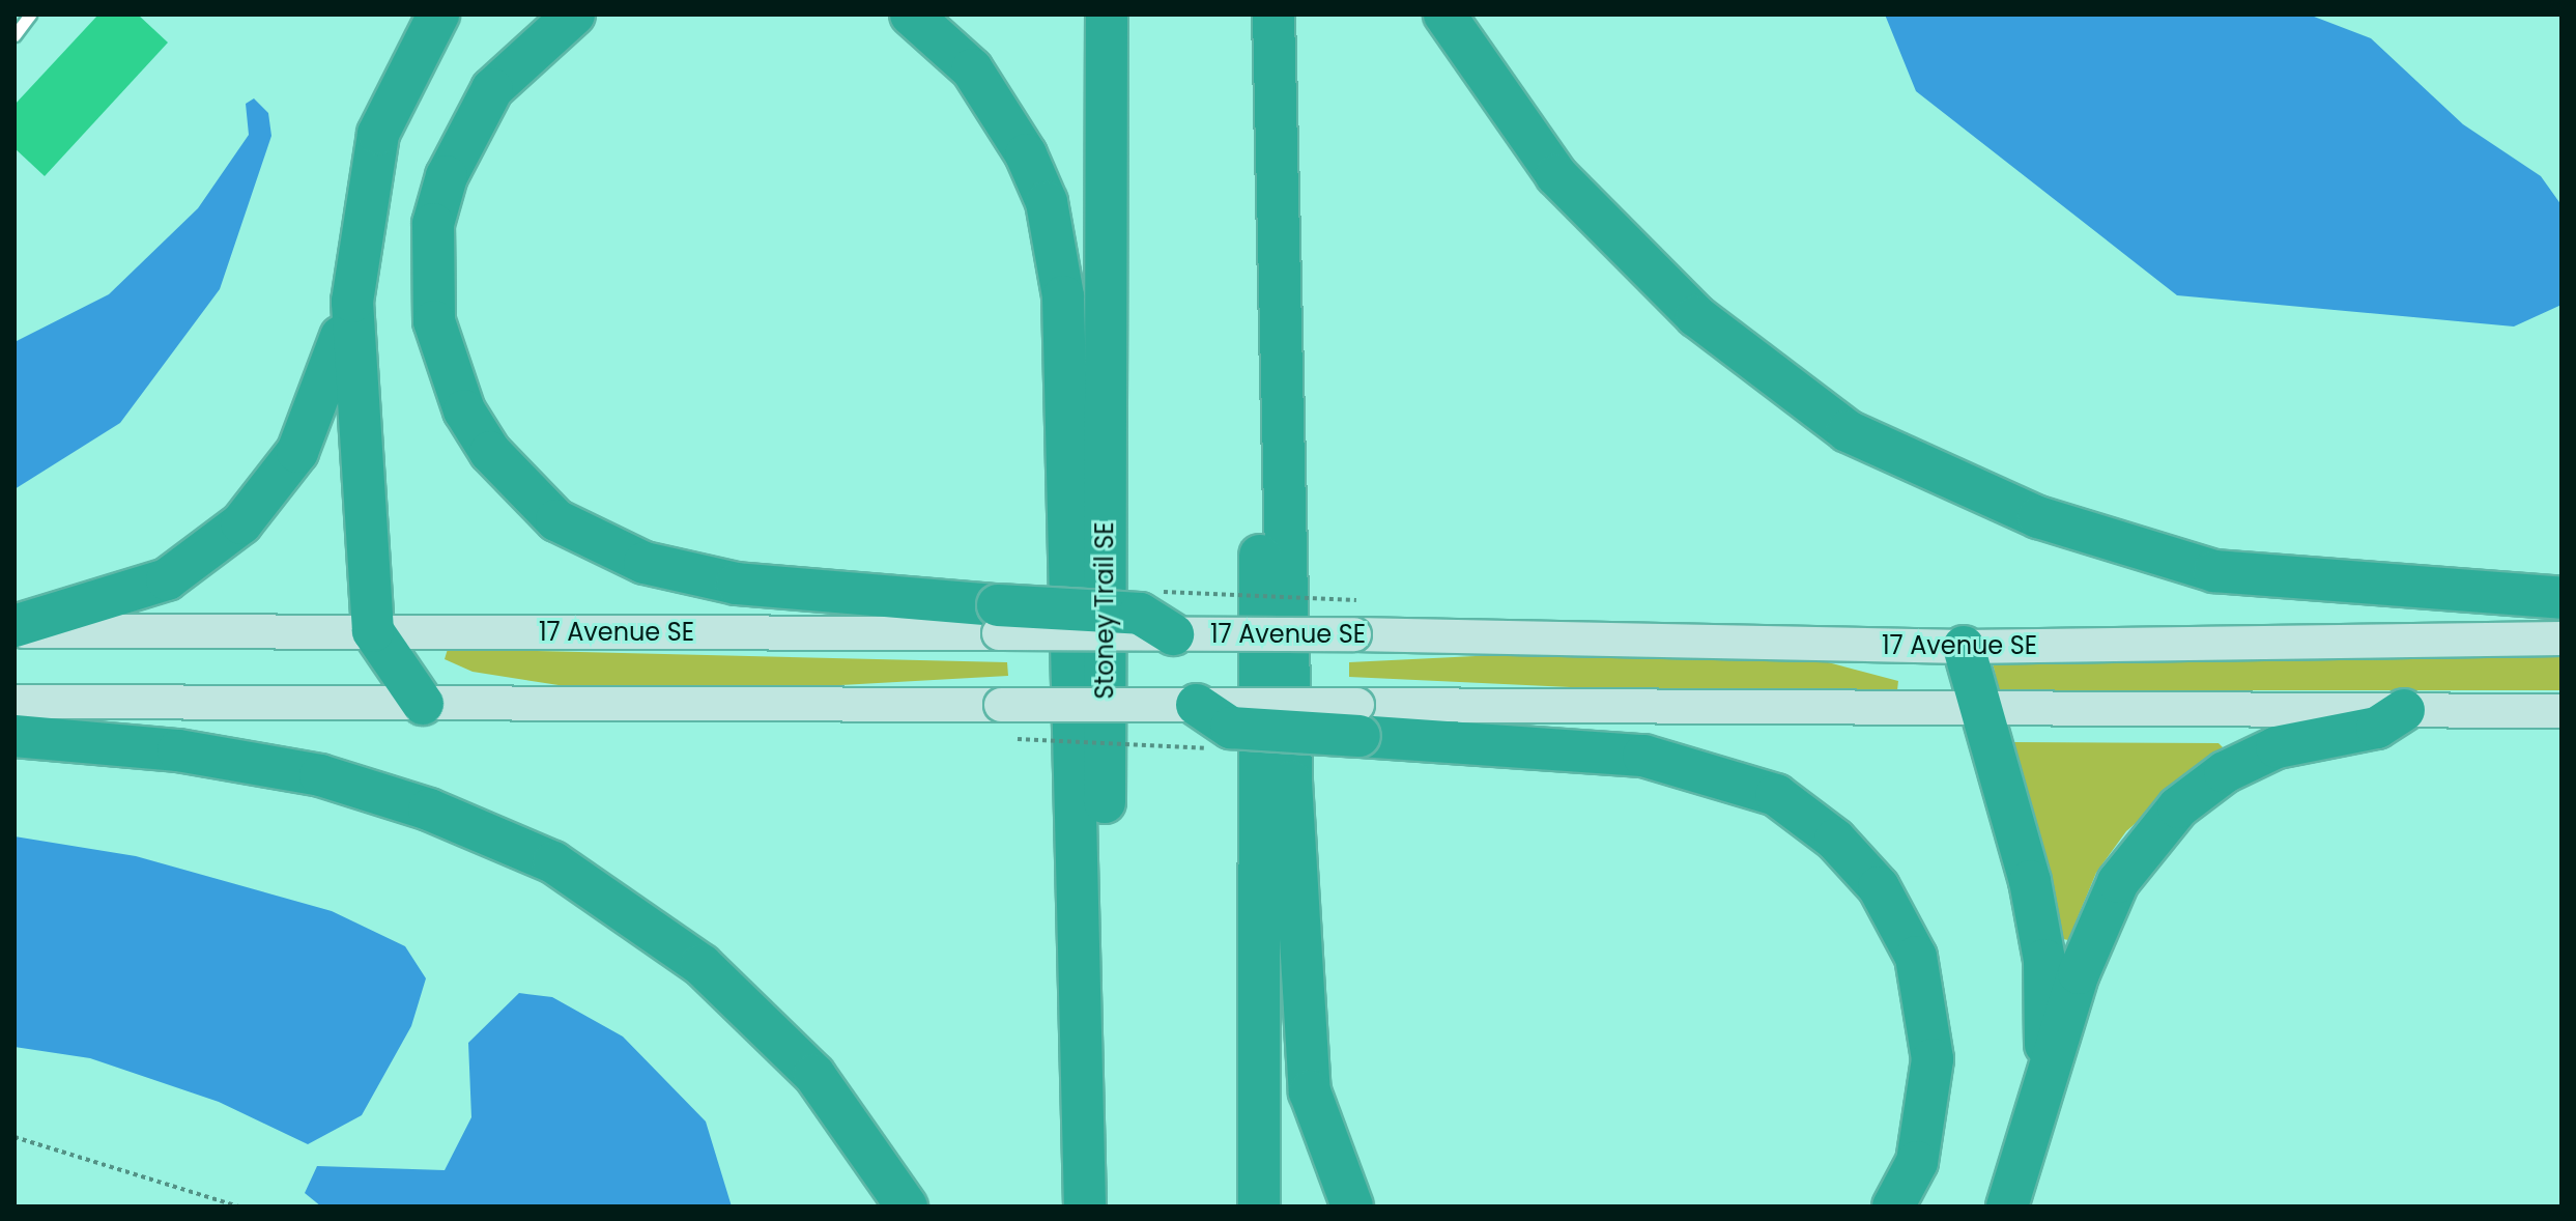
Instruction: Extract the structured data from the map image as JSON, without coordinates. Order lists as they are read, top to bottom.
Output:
{
  "streets": {
    "highway": ["Stoney Trail SE"],
    "main road": ["17 Avenue SE"]
  }
}
